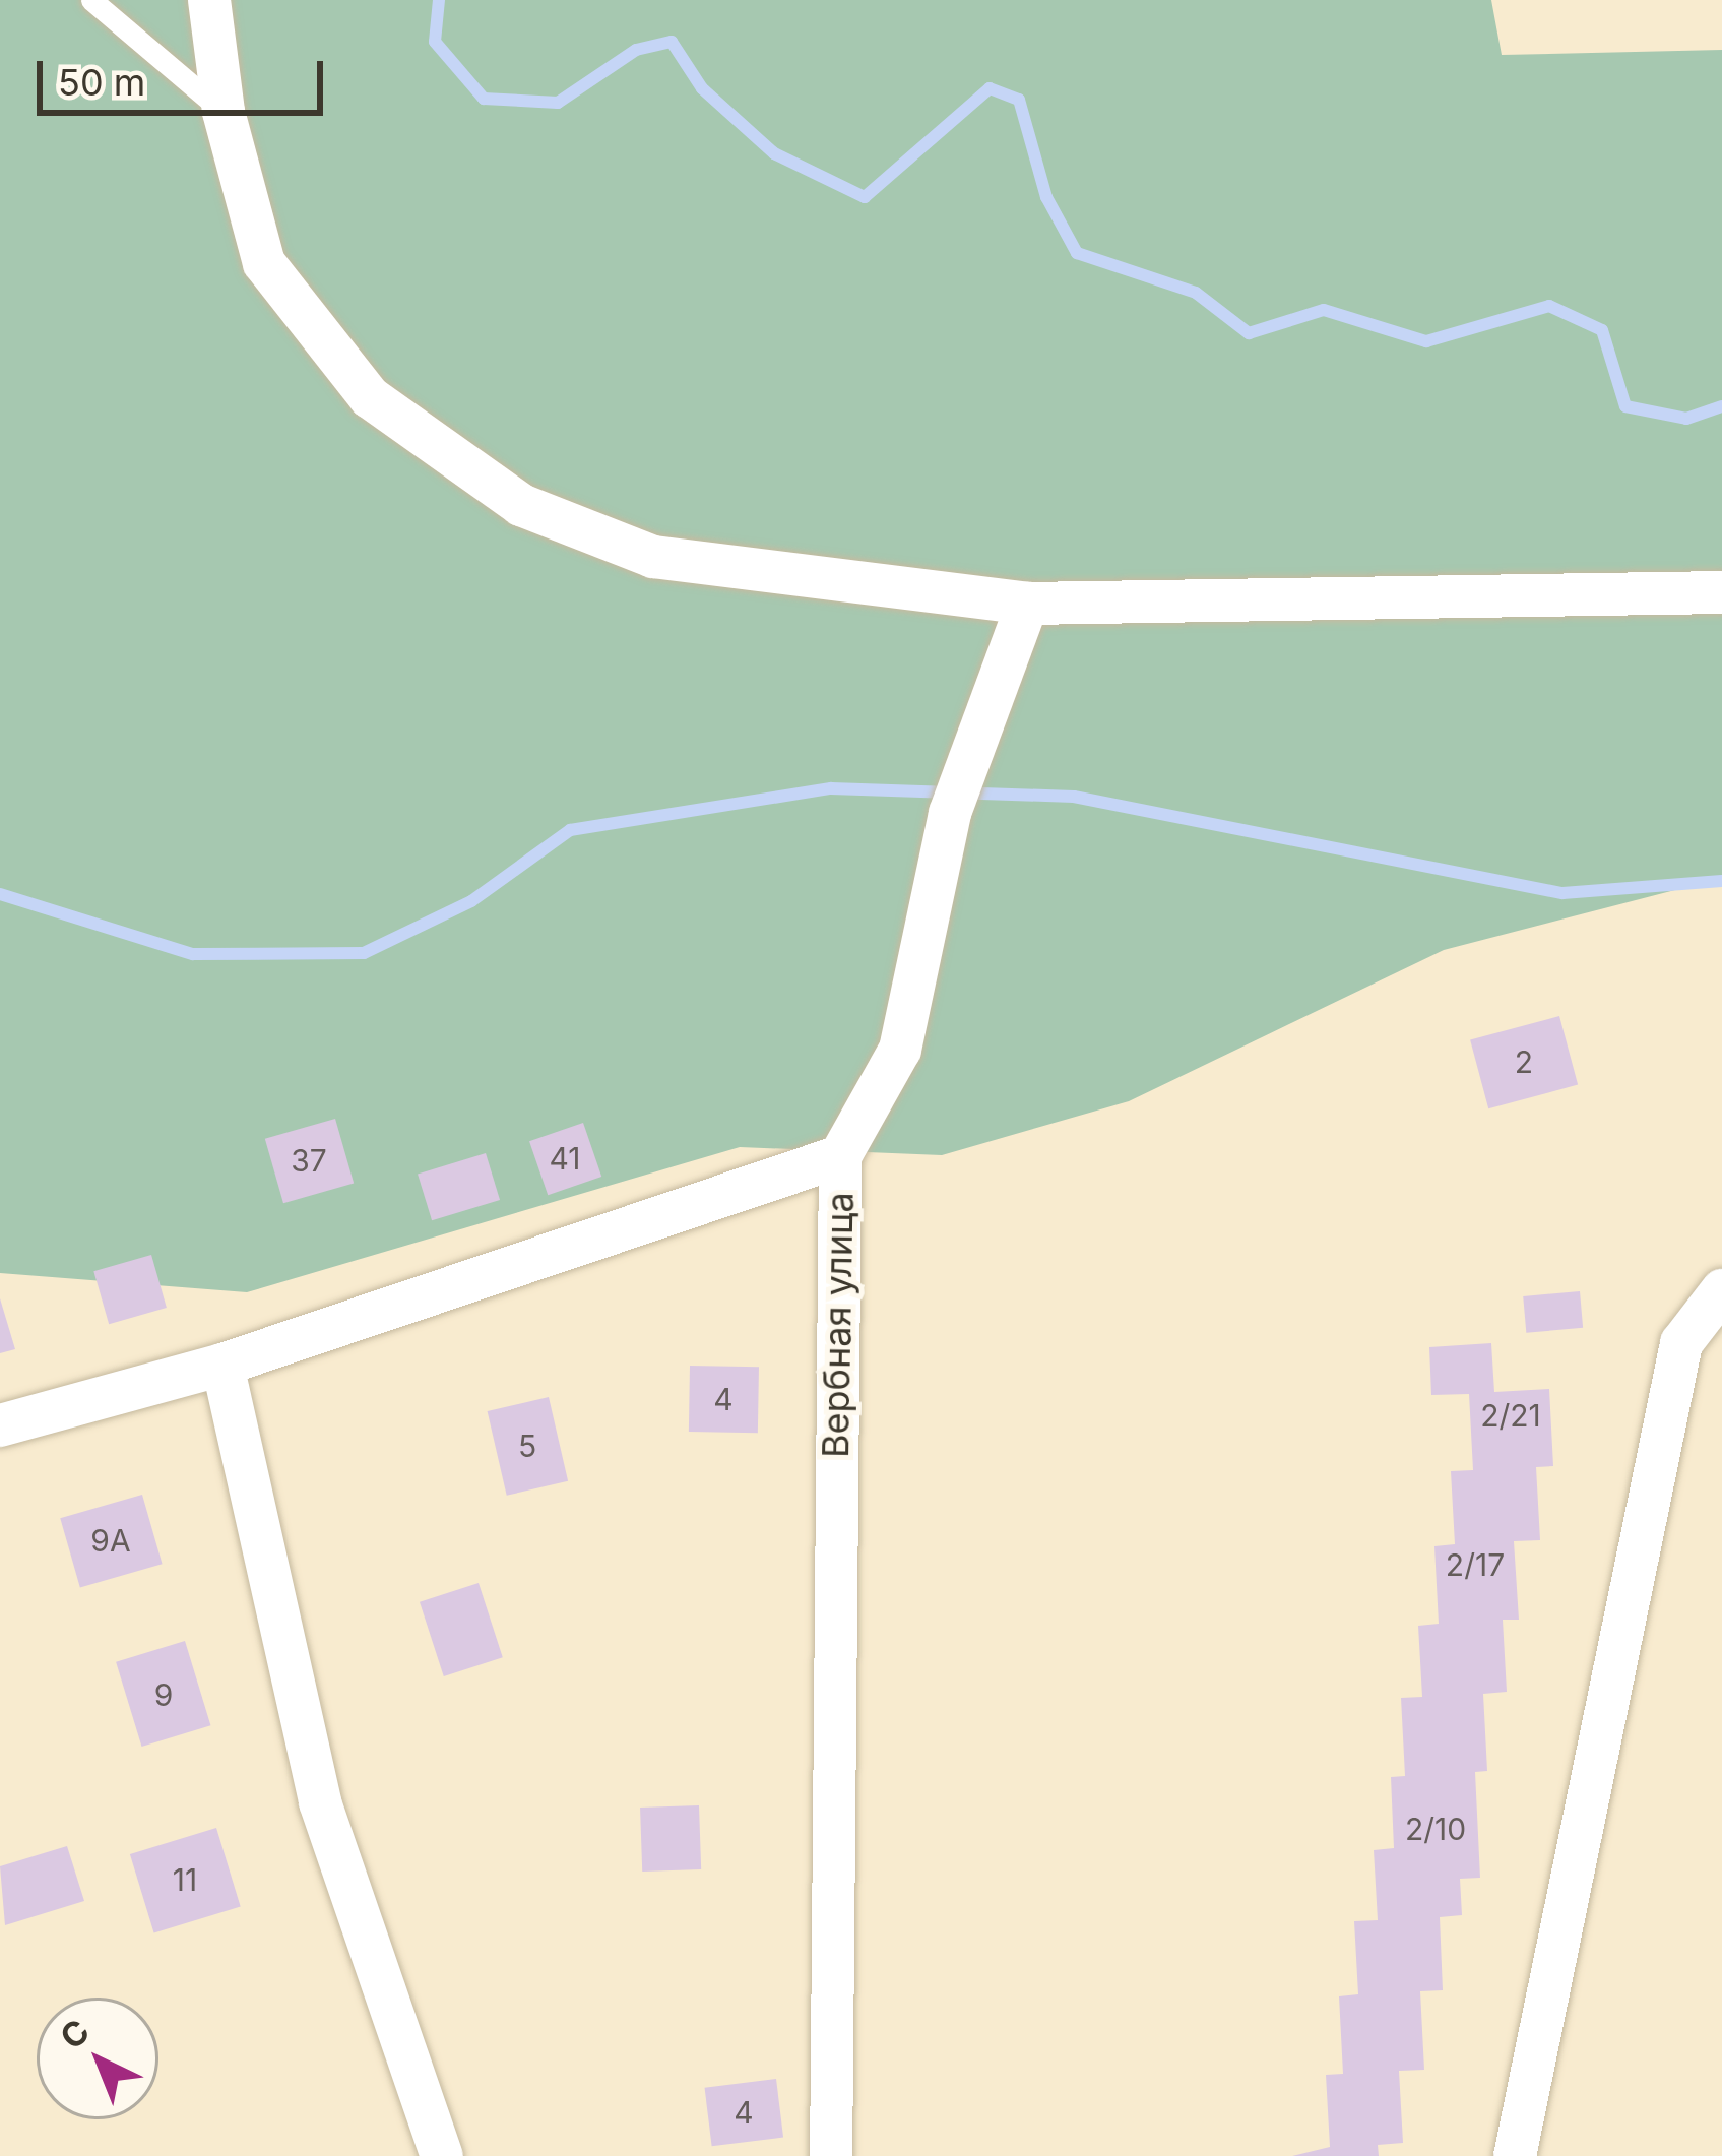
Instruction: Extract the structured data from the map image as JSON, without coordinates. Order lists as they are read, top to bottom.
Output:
{
  "streets": {
    "street": ["Вербная улица"]
  },
  "house_numbers": [
    "2",
    "41",
    "37",
    "4",
    "2/21",
    "5",
    "9А",
    "2/17",
    "9",
    "2/10",
    "11",
    "4"
  ],
  "scale_bar": "50 m",
  "north": "top left"
}
